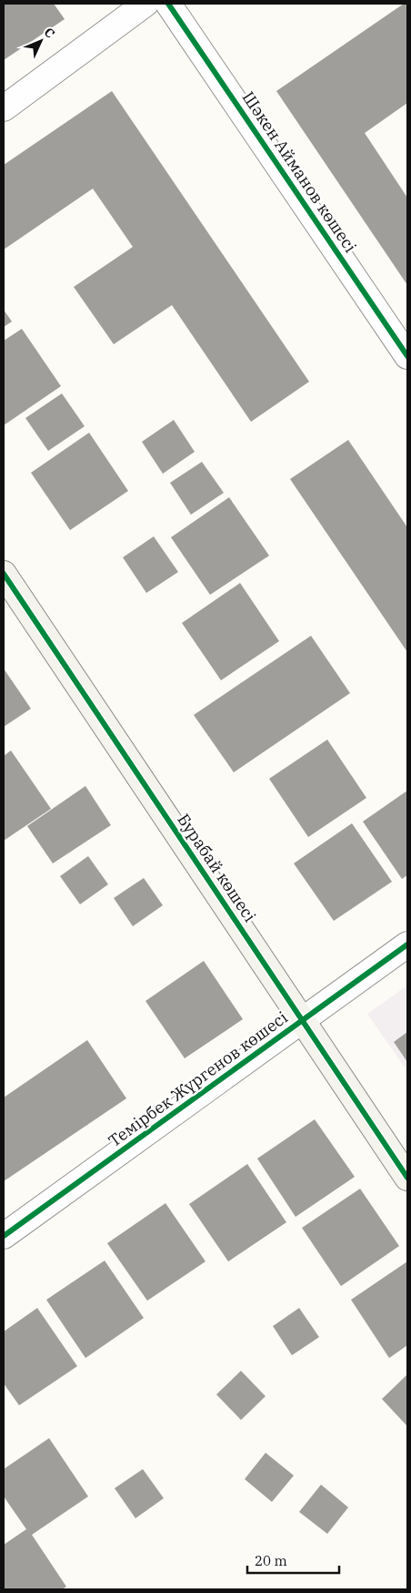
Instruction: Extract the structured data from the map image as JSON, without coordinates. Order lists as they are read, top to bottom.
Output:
{
  "streets": {
    "street": ["Шәкен Айманов көшесі", "Бурабай көшесі", "Темірбек Жүргенов көшесі"]
  },
  "crossings": [
    ["Бурабай көшесі", "Темірбек Жүргенов көшесі"]
  ],
  "scale_bar": "20 m",
  "north": "top right"
}
